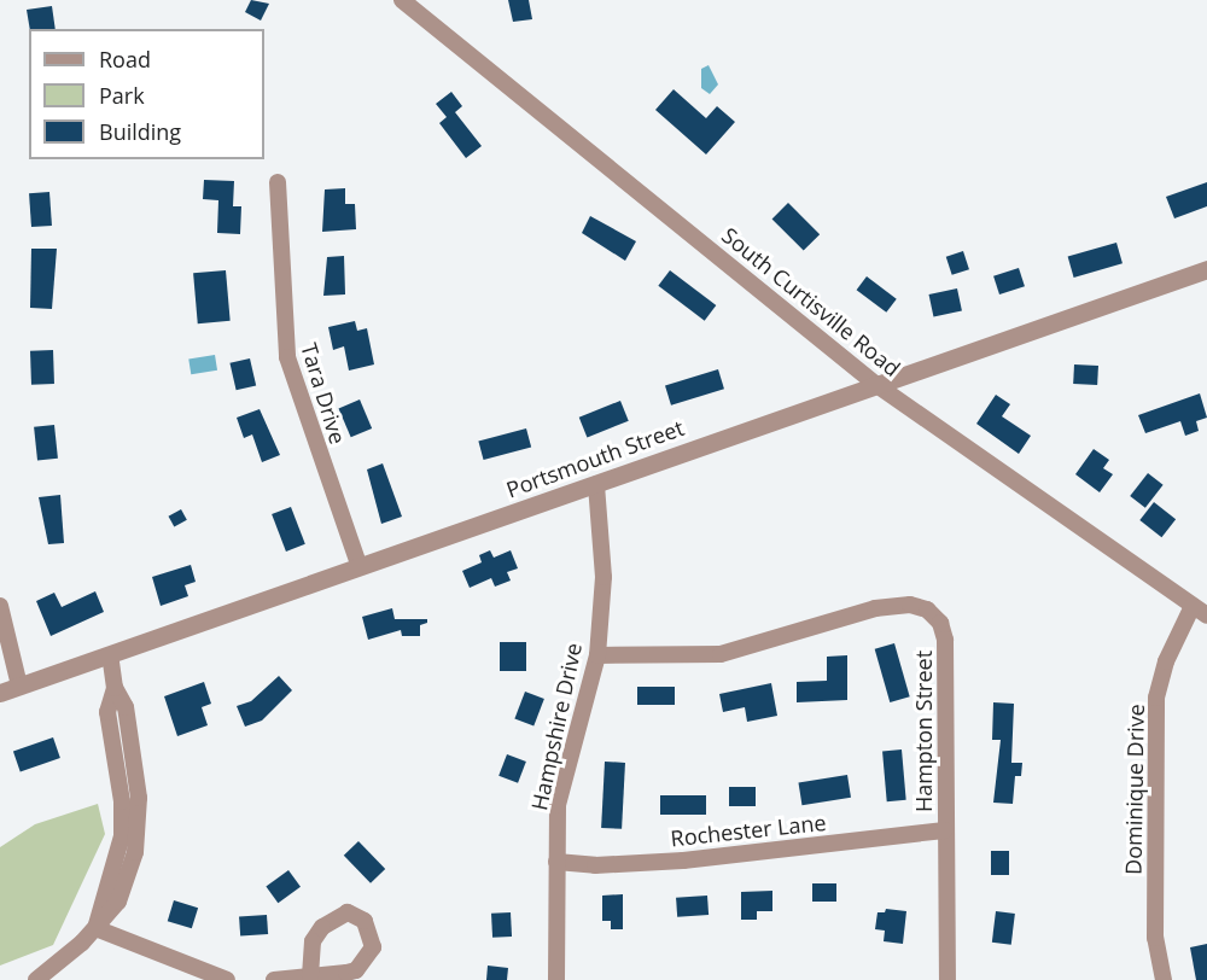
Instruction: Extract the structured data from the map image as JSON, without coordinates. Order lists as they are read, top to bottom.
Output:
{
  "streets": {
    "street": [
      "South Curtisville Road",
      "Tara Drive",
      "Portsmouth Street",
      "Hampshire Drive",
      "Hampton Street",
      "Dominique Drive",
      "Rochester Lane"
    ]
  },
  "crossings": [
    ["South Curtisville Road", "Portsmouth Street"],
    ["South Curtisville Road", "Dominique Drive"],
    ["Tara Drive", "Portsmouth Street"],
    ["Portsmouth Street", "Hampshire Drive"],
    ["Hampshire Drive", "Hampton Street"],
    ["Hampshire Drive", "Rochester Lane"],
    ["Hampton Street", "Rochester Lane"]
  ],
  "legend": ["Road", "Park", "Building"]
}
